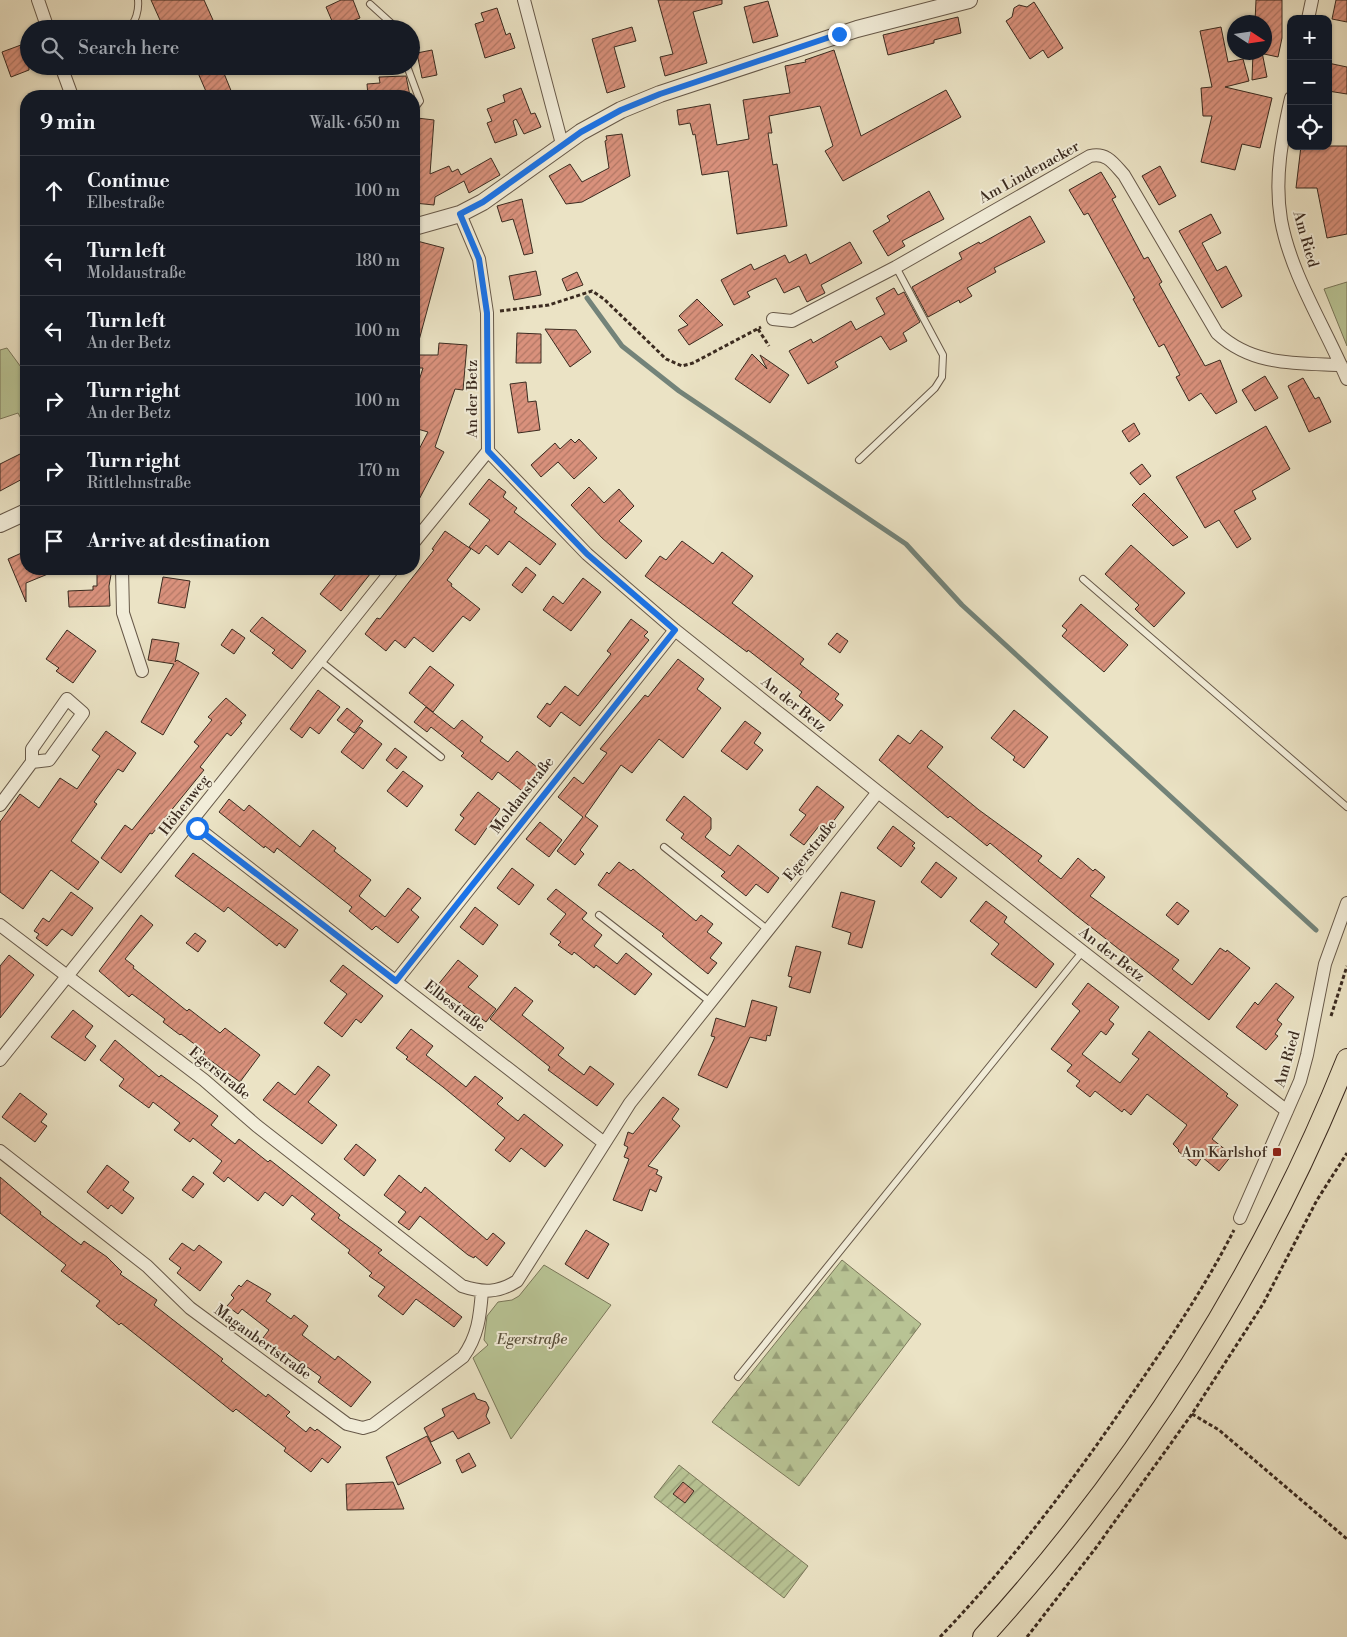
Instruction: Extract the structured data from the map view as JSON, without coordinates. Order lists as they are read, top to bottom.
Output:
{
  "streets": {
    "street": [
      "Am Lindenacker",
      "Am Ried",
      "An der Betz",
      "Moldaustraße",
      "Höhenweg",
      "Egerstraße",
      "Elbestraße",
      "Maganbertstraße"
    ]
  },
  "crossings": [
    ["Am Lindenacker", "Am Ried"],
    ["Am Ried", "An der Betz"],
    ["An der Betz", "Moldaustraße"],
    ["An der Betz", "Egerstraße"],
    ["Moldaustraße", "Elbestraße"],
    ["Höhenweg", "Egerstraße"],
    ["Höhenweg", "Elbestraße"],
    ["Egerstraße", "Elbestraße"],
    ["Egerstraße", "Maganbertstraße"]
  ],
  "parks": ["Egerstraße"],
  "places": {
    "transit": ["Am Karlshof"]
  },
  "north": "right",
  "page": {
    "map_buttons": ["+", "−"],
    "search": "Search here",
    "heading": ["9 min", "Walk · 650 m"],
    "list": [
      ["Continue", "Elbestraße", "100 m"],
      ["Turn left", "Moldaustraße", "180 m"],
      ["Turn left", "An der Betz", "100 m"],
      ["Turn right", "An der Betz", "100 m"],
      ["Turn right", "Rittlehnstraße", "170 m"],
      "Arrive at destination"
    ]
  }
}
